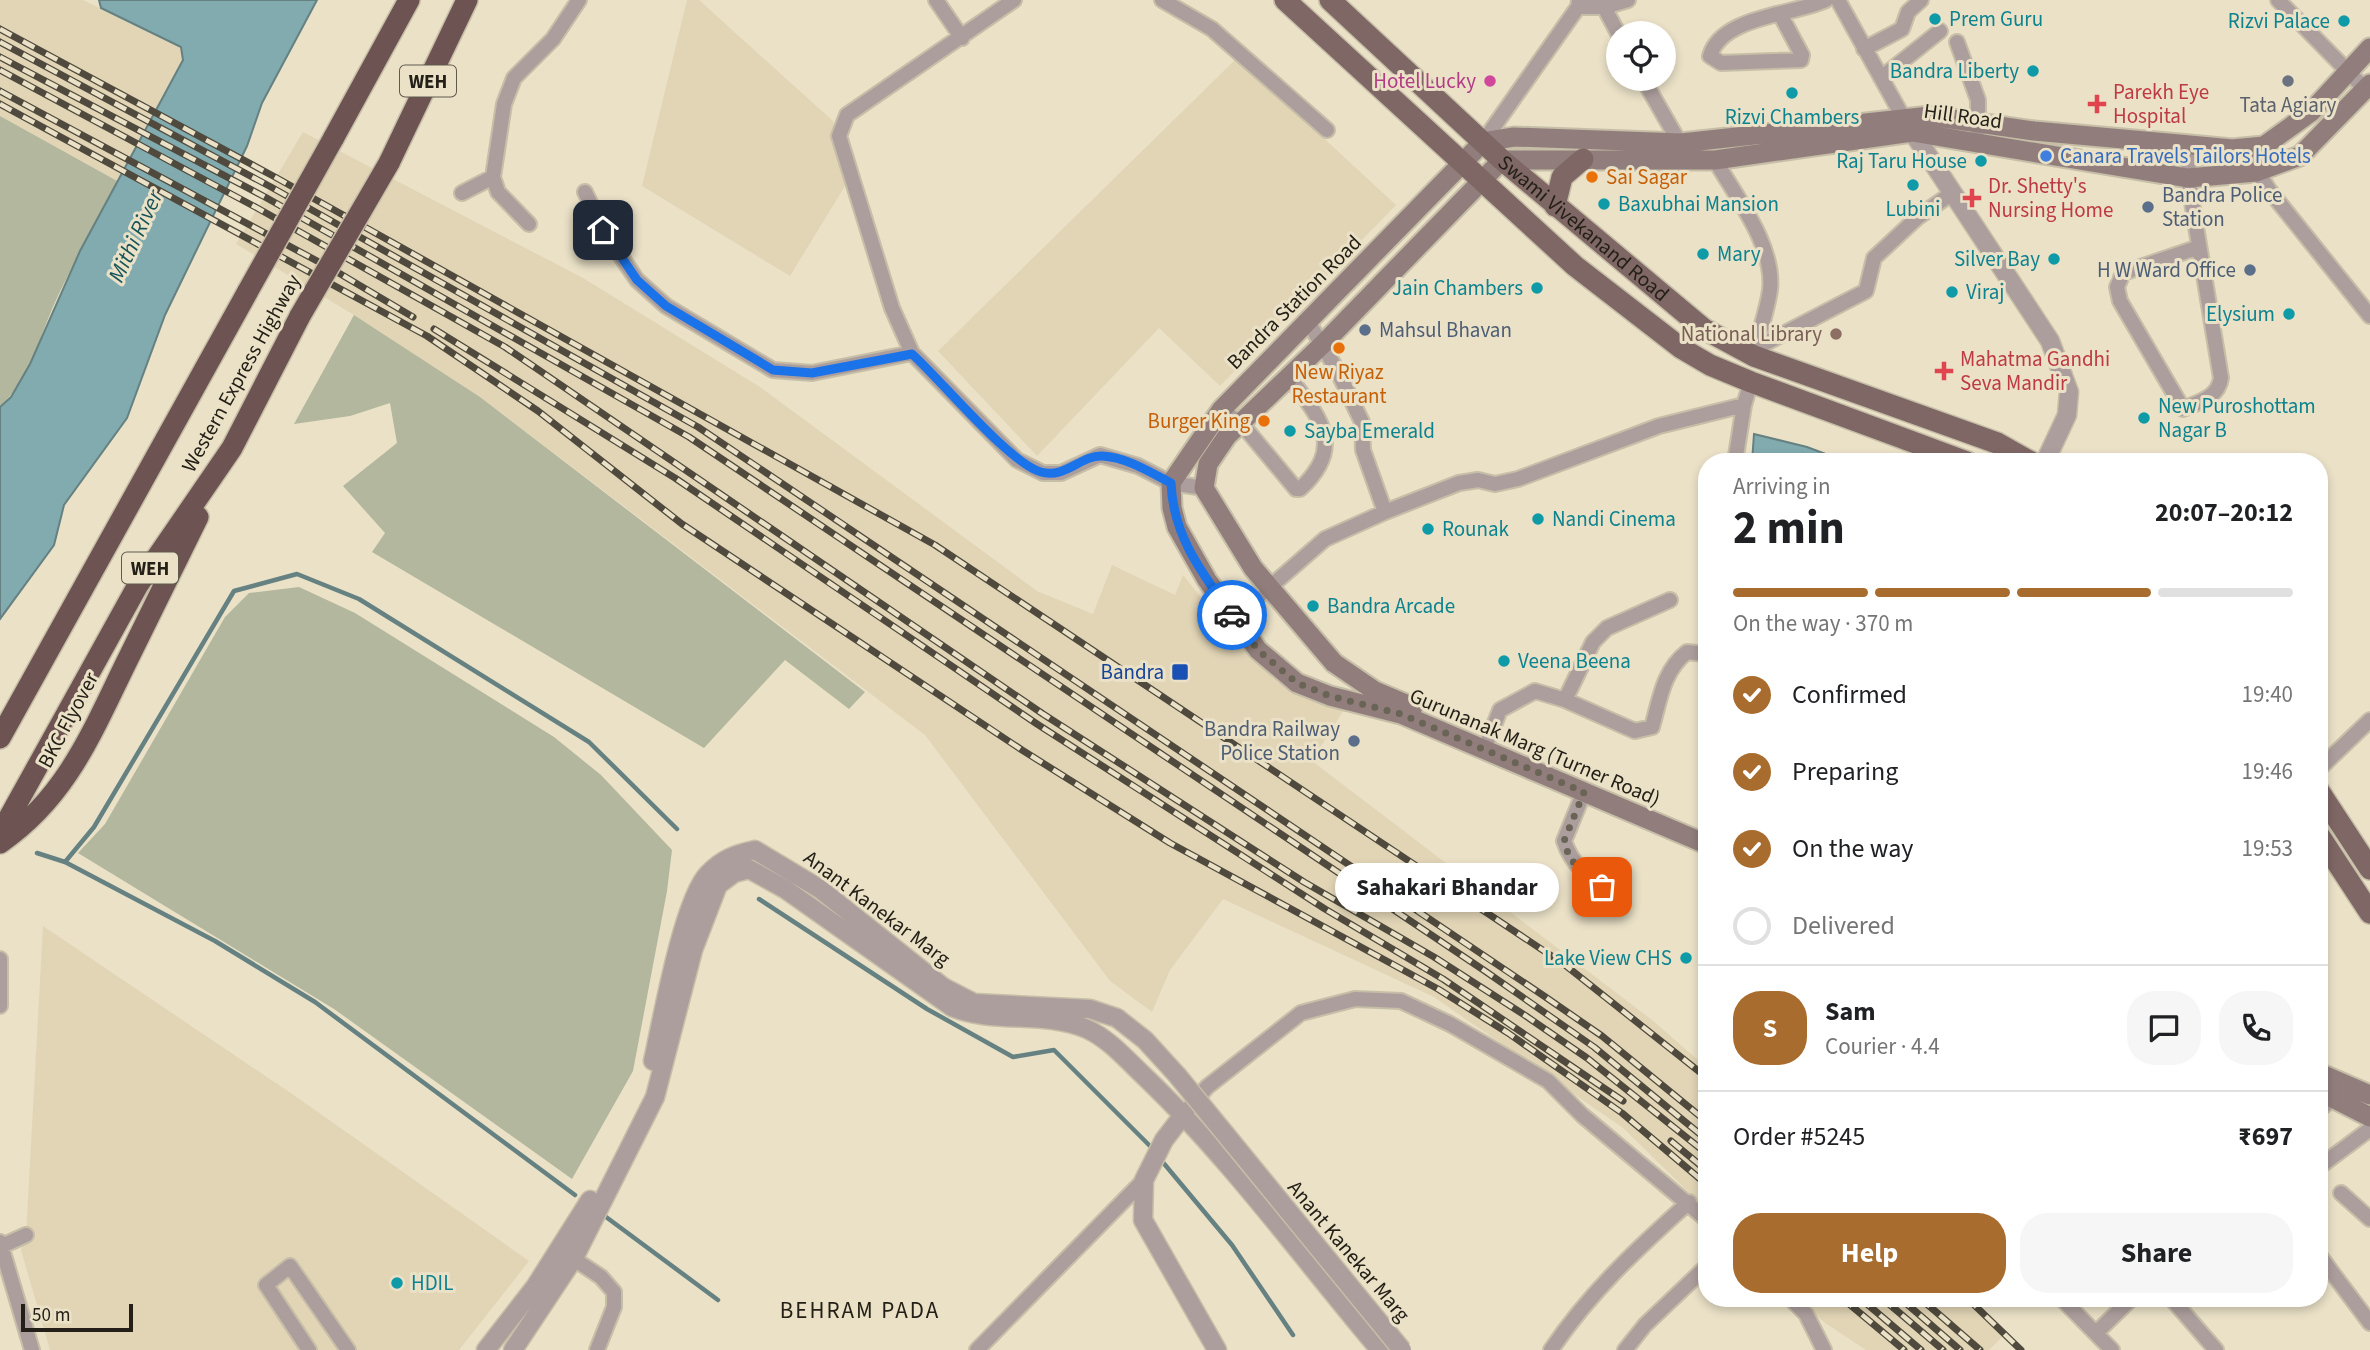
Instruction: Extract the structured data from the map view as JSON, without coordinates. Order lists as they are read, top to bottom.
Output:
{
  "streets": {
    "highway": ["WEH", "Western Express Highway", "BKC Flyover"],
    "main road": [
      "Hill Road",
      "Swami Vivekanand Road",
      "Bandra Station Road",
      "Gurunanak Marg (Turner Road)"
    ],
    "street": ["Anant Kanekar Marg"]
  },
  "crossings": [
    ["Hill Road", "Swami Vivekanand Road"],
    ["Hill Road", "Bandra Station Road"],
    ["Swami Vivekanand Road", "Bandra Station Road"],
    ["Bandra Station Road", "Gurunanak Marg (Turner Road)"],
    ["Western Express Highway", "BKC Flyover"]
  ],
  "districts": ["BEHRAM PADA"],
  "water": ["Mithi River"],
  "places": {
    "other": [
      "Prem Guru",
      "Rizvi Palace",
      "Bandra Liberty",
      "Hotel Lucky",
      "Tata Agiary",
      "Rizvi Chambers",
      "Canara Travels Tailors Hotels",
      "Raj Taru House",
      "Sai Sagar",
      "Lubini",
      "Baxubhai Mansion",
      "Bandra Police Station",
      "Mary",
      "Silver Bay",
      "H W Ward Office",
      "Jain Chambers",
      "Viraj",
      "Elysium",
      "Mahsul Bhavan",
      "National Library",
      "New Riyaz Restaurant",
      "New Puroshottam Nagar B",
      "Burger King",
      "Sayba Emerald",
      "Nandi Cinema",
      "Rounak",
      "Bandra Arcade",
      "Veena Beena",
      "Bandra Railway Police Station",
      "Sahakari Bhandar",
      "Lake View CHS",
      "HDIL"
    ],
    "health": ["Parekh Eye Hospital", "Dr. Shetty's Nursing Home", "Mahatma Gandhi Seva Mandir"],
    "transit": ["Bandra"]
  },
  "scale_bar": "50 m",
  "page": {
    "heading": ["2 min", "Arriving in", "20:07–20:12"],
    "panel": [
      "Sam",
      "Courier · 4.4",
      "Order #5245",
      "₹697"
    ],
    "bar": "On the way · 370 m",
    "list": [
      ["Confirmed", "19:40"],
      ["Preparing", "19:46"],
      ["On the way", "19:53"],
      "Delivered"
    ],
    "bubble": "Sahakari Bhandar",
    "round": "S",
    "buttons": ["Help", "Share"],
    "scale": "50 m"
  }
}
